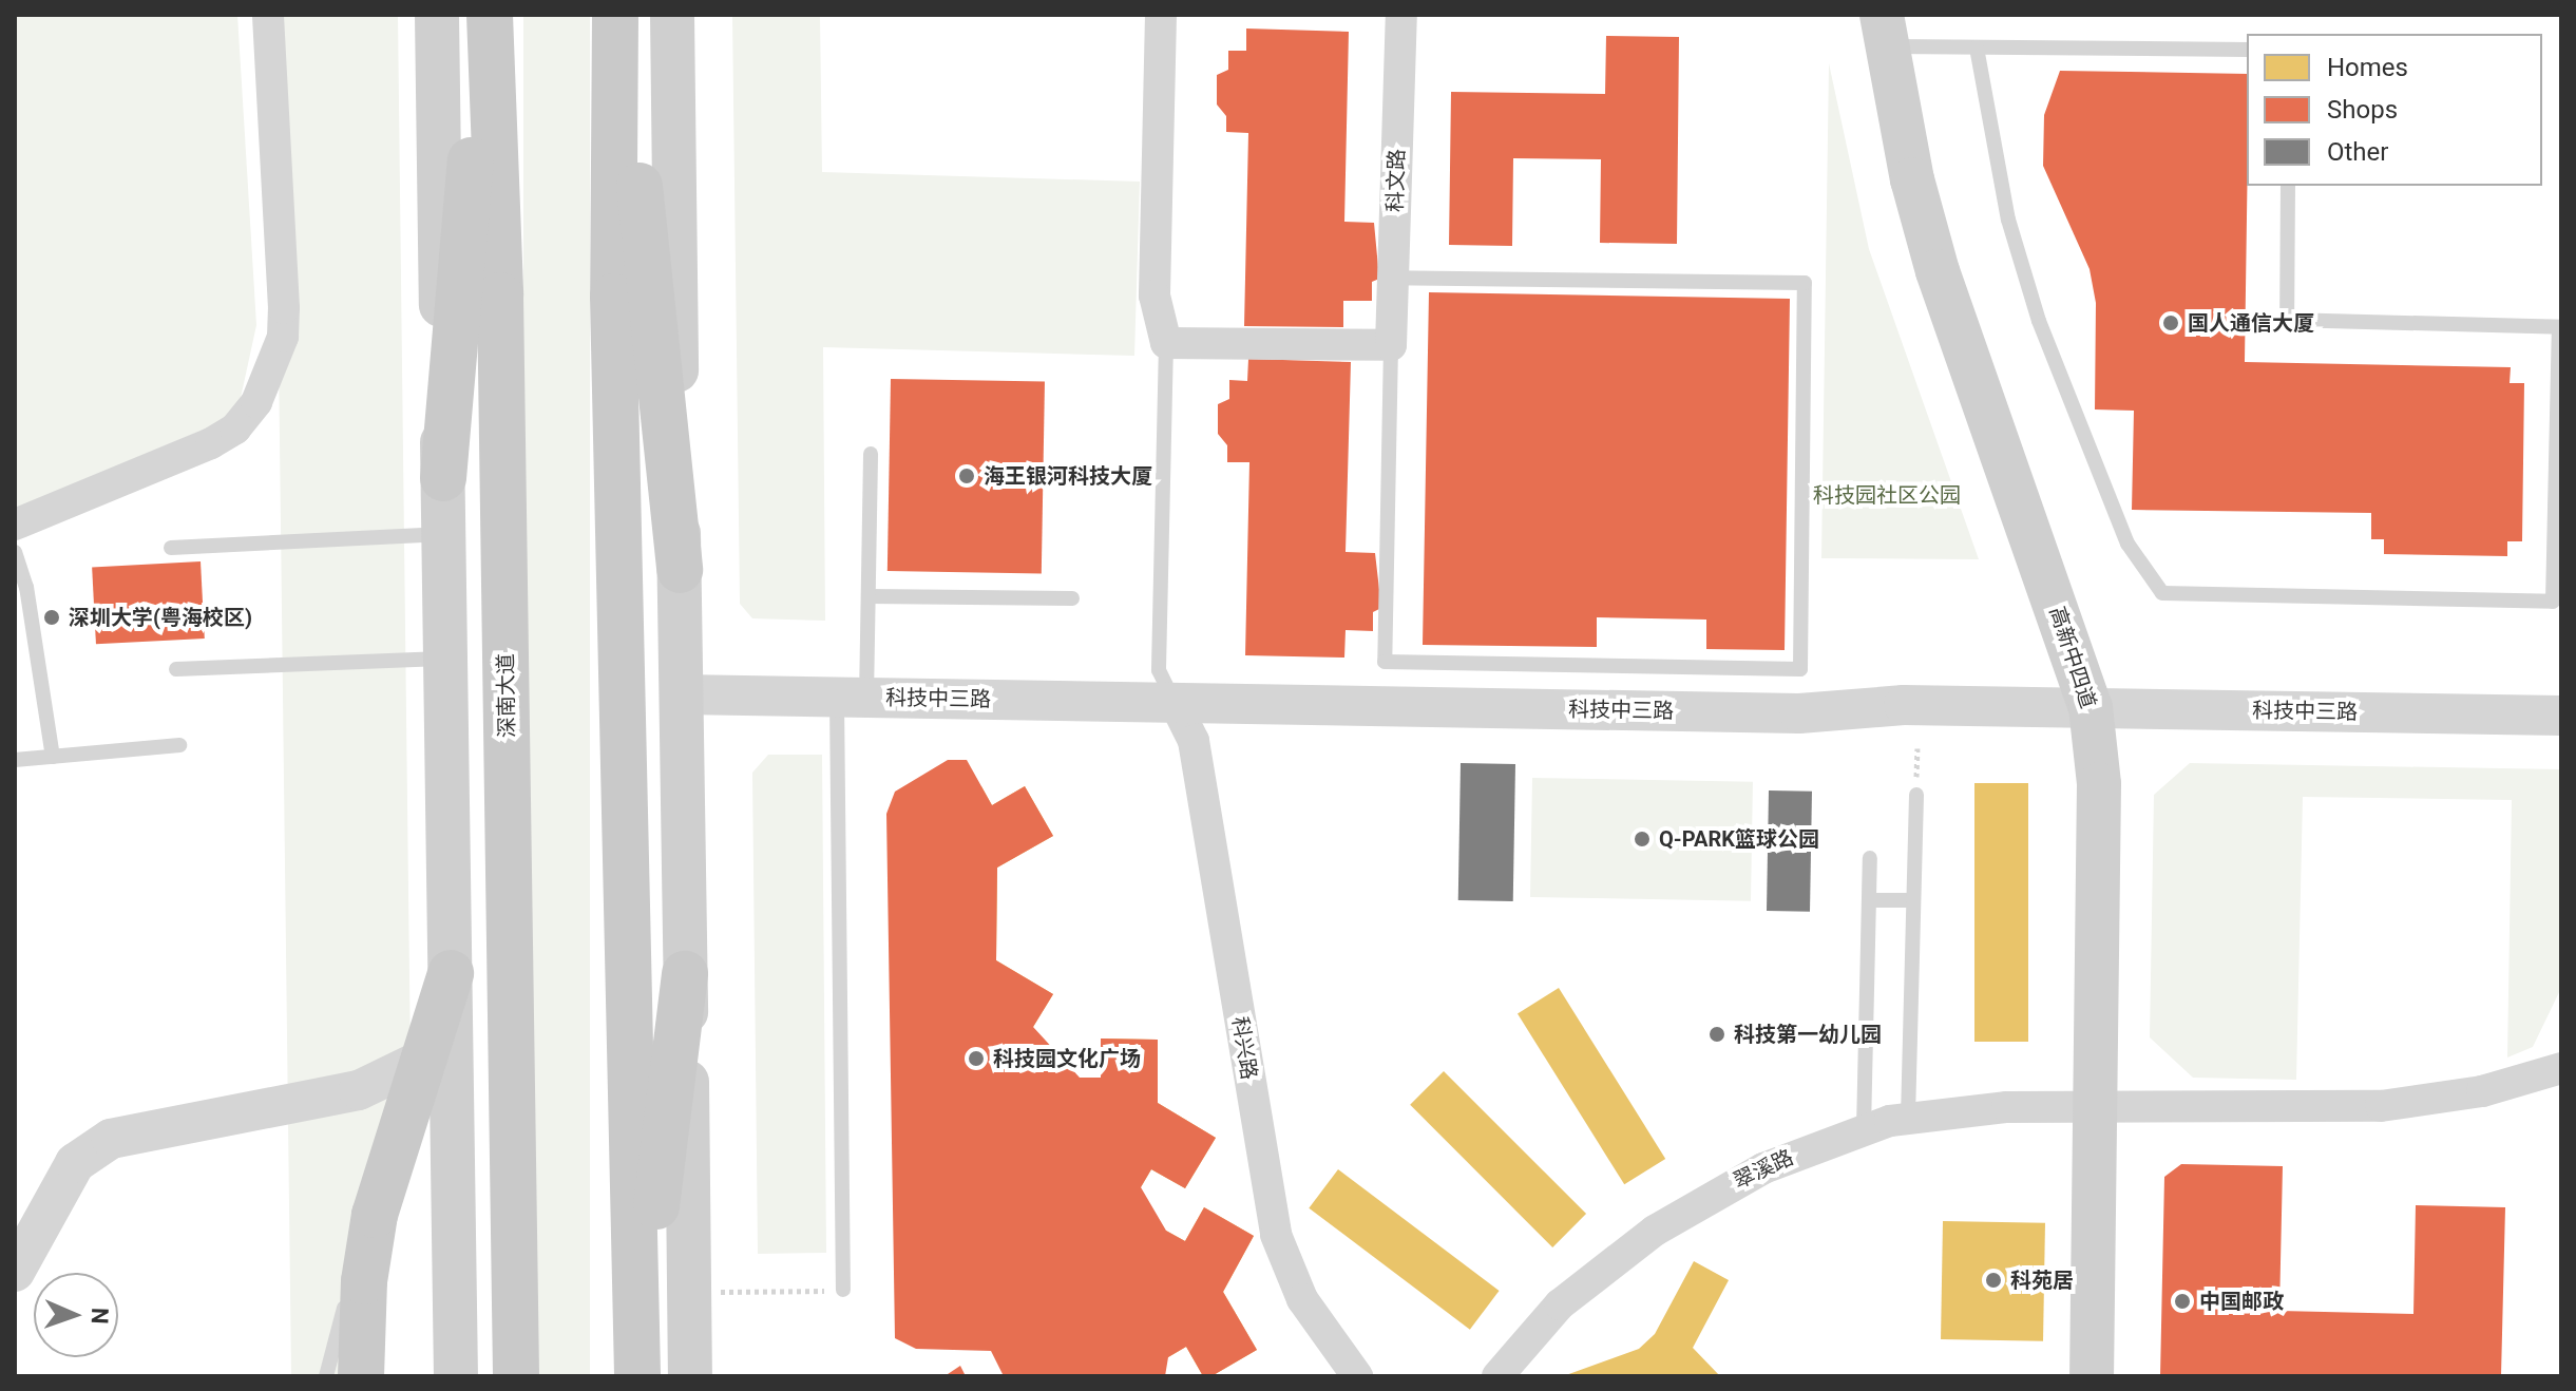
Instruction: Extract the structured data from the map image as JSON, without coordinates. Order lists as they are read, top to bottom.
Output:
{
  "streets": {
    "main road": ["高新中四道", "深南大道"],
    "street": [
      "科文路",
      "科技中三路",
      "科兴路",
      "翠溪路"
    ]
  },
  "crossings": [
    ["高新中四道", "科技中三路"],
    ["高新中四道", "翠溪路"],
    ["科技中三路", "科兴路"]
  ],
  "parks": ["科技园社区公园"],
  "places": [
    "国人通信大厦",
    "海王银河科技大厦",
    "深圳大学(粤海校区)",
    "Q-PARK篮球公园",
    "科技第一幼儿园",
    "科技园文化广场",
    "科苑居",
    "中国邮政"
  ],
  "legend": ["Homes", "Shops", "Other"],
  "north": "right"
}
